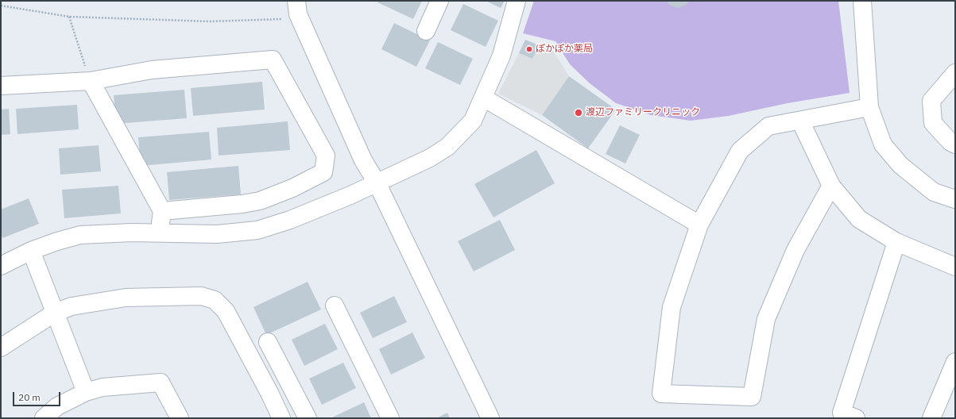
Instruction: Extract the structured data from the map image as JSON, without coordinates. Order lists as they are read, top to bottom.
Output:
{
  "places": ["ぽかぽか薬局", "渡辺ファミリークリニック"],
  "scale_bar": "20 m"
}
